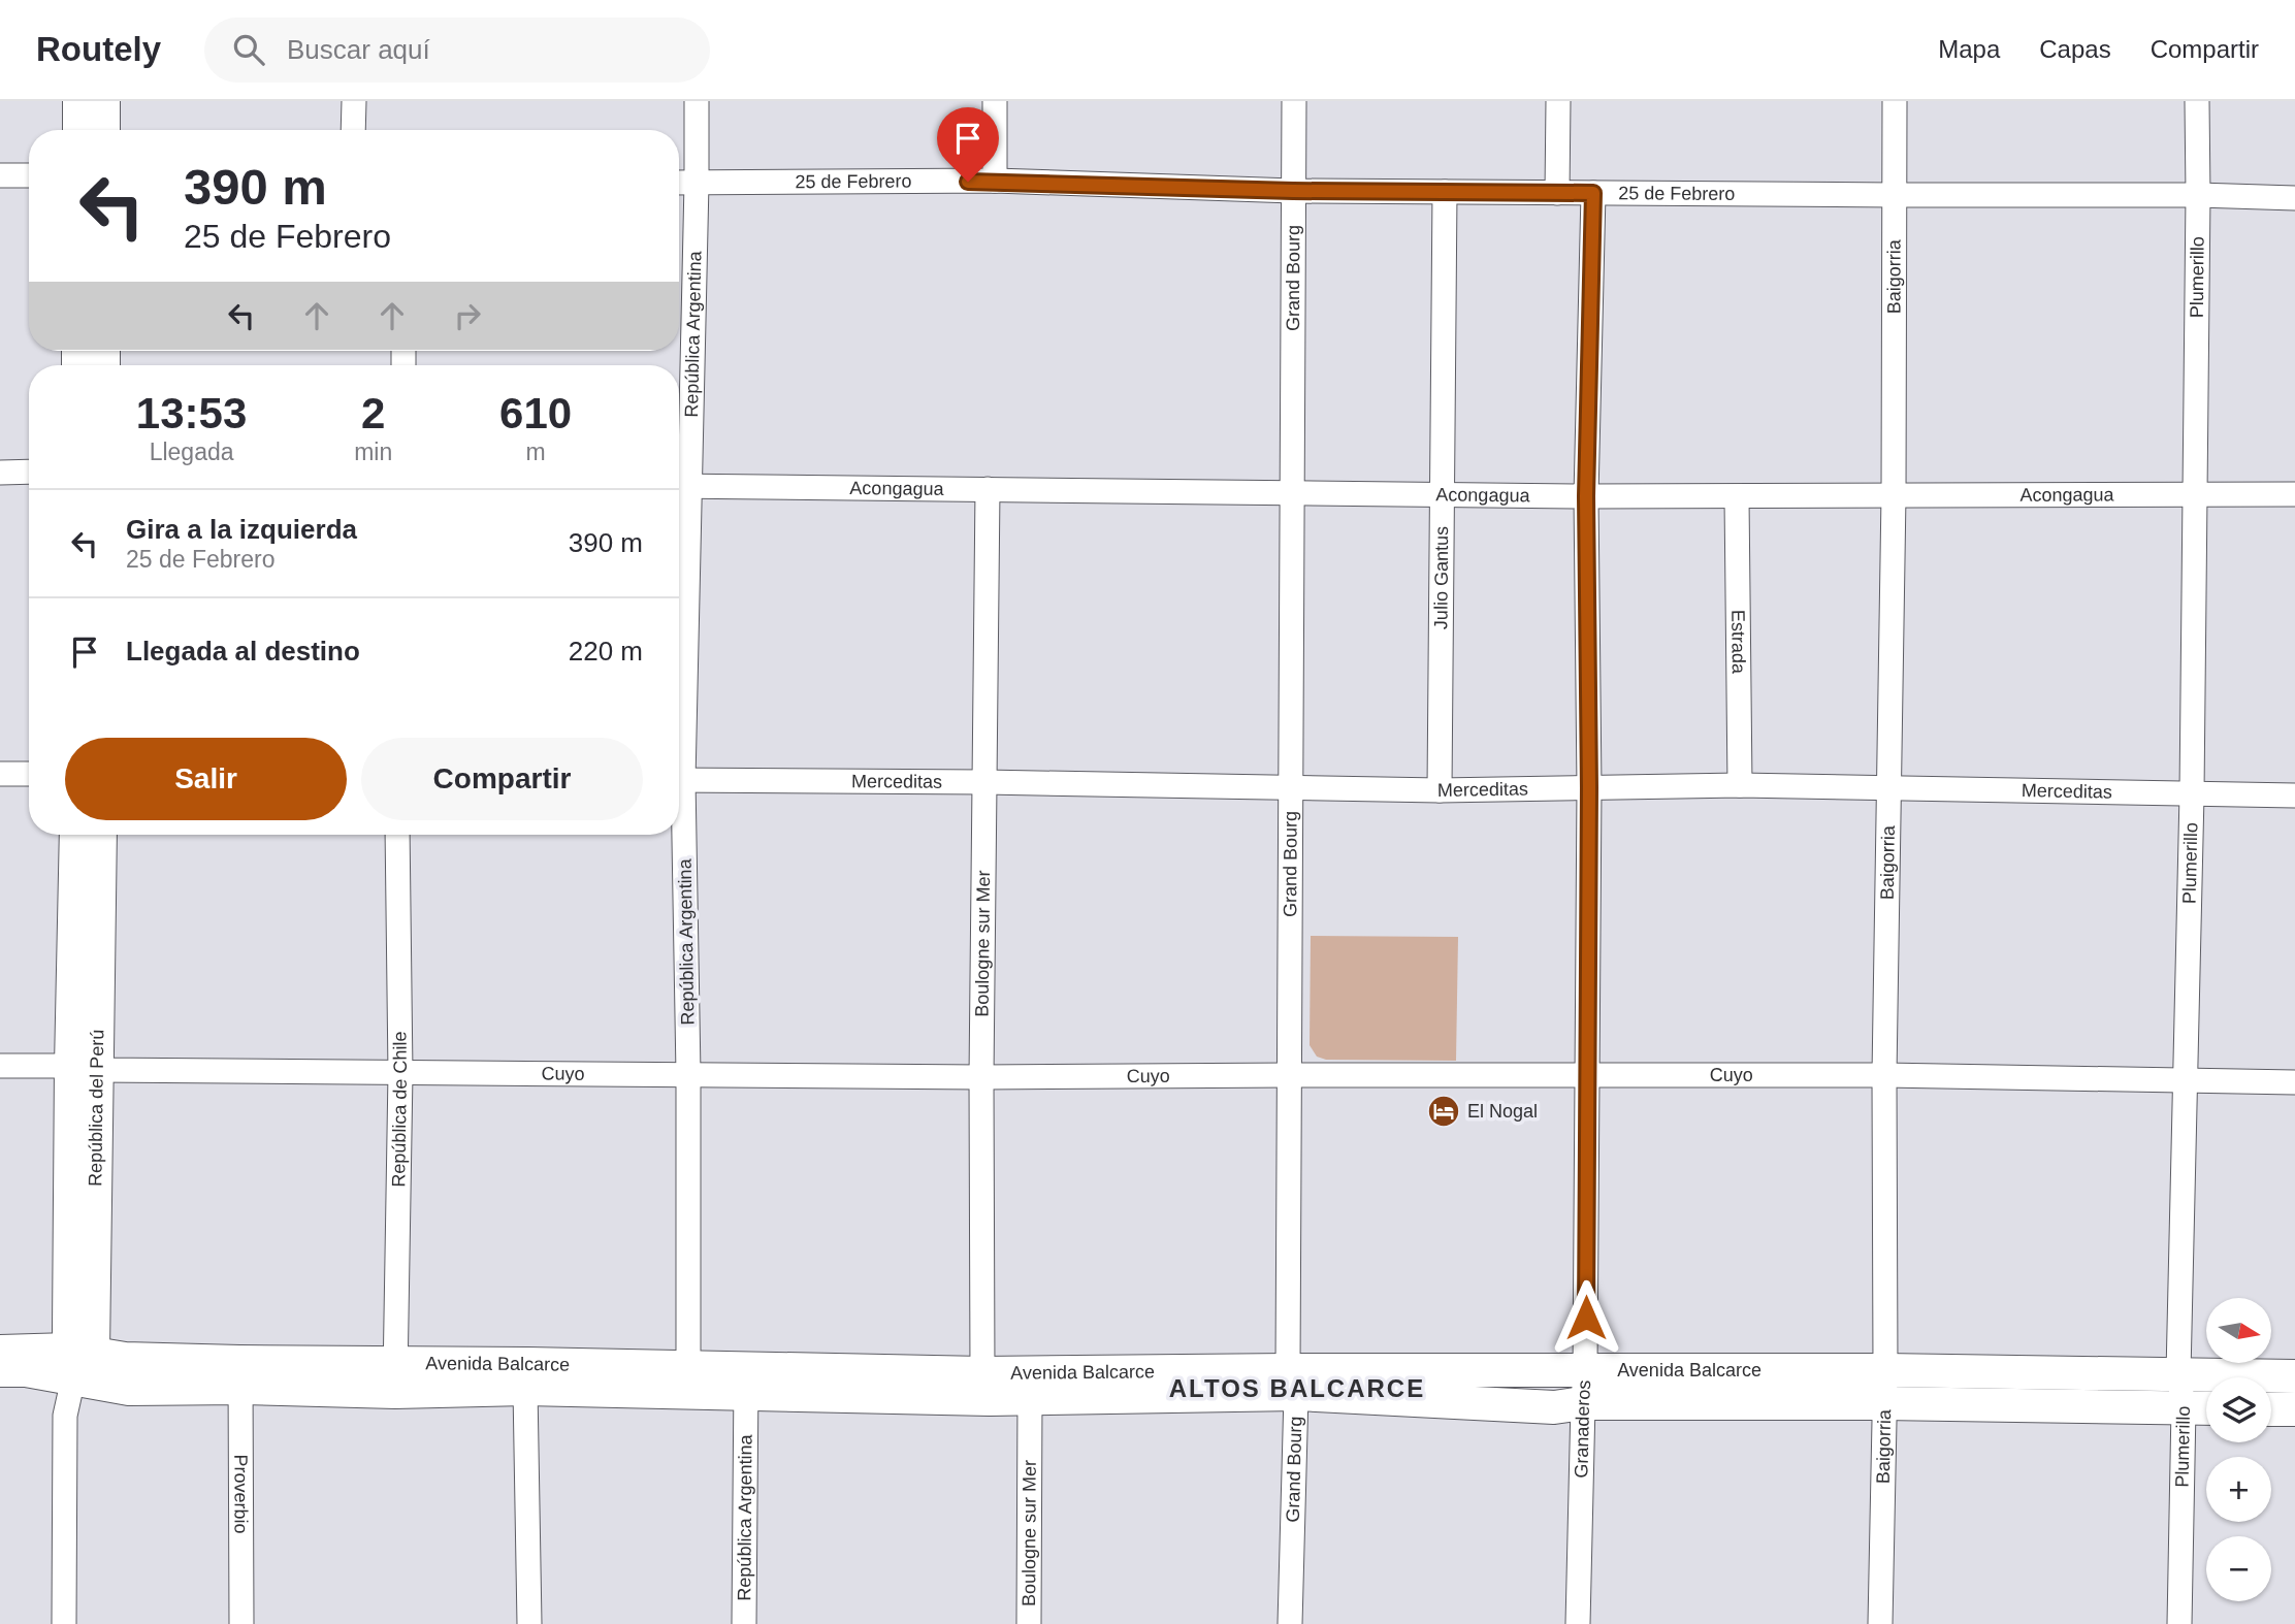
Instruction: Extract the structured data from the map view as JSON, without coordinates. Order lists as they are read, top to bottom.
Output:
{
  "streets": {
    "main road": ["República del Perú", "Avenida Balcarce"],
    "street": [
      "25 de Febrero",
      "Baigorria",
      "Plumerillo",
      "Grand Bourg",
      "República Argentina",
      "Acongagua",
      "Julio Gantus",
      "Estrada",
      "Merceditas",
      "Boulogne sur Mer",
      "Cuyo",
      "República de Chile",
      "Granaderos",
      "Proverbio"
    ]
  },
  "crossings": [
    ["25 de Febrero", "Baigorria"],
    ["25 de Febrero", "Plumerillo"],
    ["25 de Febrero", "Grand Bourg"],
    ["25 de Febrero", "República Argentina"],
    ["25 de Febrero", "Julio Gantus"],
    ["25 de Febrero", "Granaderos"],
    ["Baigorria", "Acongagua"],
    ["Baigorria", "Merceditas"],
    ["Baigorria", "Cuyo"],
    ["Baigorria", "Avenida Balcarce"],
    ["Plumerillo", "Acongagua"],
    ["Plumerillo", "Merceditas"],
    ["Plumerillo", "Cuyo"],
    ["Plumerillo", "Avenida Balcarce"],
    ["Grand Bourg", "Acongagua"],
    ["Grand Bourg", "Merceditas"],
    ["Grand Bourg", "Cuyo"],
    ["Grand Bourg", "Avenida Balcarce"],
    ["República Argentina", "Acongagua"],
    ["República Argentina", "Cuyo"],
    ["República Argentina", "Avenida Balcarce"],
    ["Acongagua", "Julio Gantus"],
    ["Acongagua", "Estrada"],
    ["Acongagua", "Boulogne sur Mer"],
    ["Acongagua", "Granaderos"],
    ["Julio Gantus", "Merceditas"],
    ["Estrada", "Merceditas"],
    ["Merceditas", "Boulogne sur Mer"],
    ["Merceditas", "Granaderos"],
    ["Boulogne sur Mer", "Cuyo"],
    ["Boulogne sur Mer", "Avenida Balcarce"],
    ["Cuyo", "República del Perú"],
    ["Cuyo", "República de Chile"],
    ["Cuyo", "Granaderos"],
    ["República del Perú", "Avenida Balcarce"],
    ["República de Chile", "Avenida Balcarce"],
    ["Avenida Balcarce", "Granaderos"],
    ["Avenida Balcarce", "Proverbio"]
  ],
  "districts": ["ALTOS BALCARCE"],
  "places": {
    "hotel": ["El Nogal"]
  },
  "north": "right",
  "page": {
    "header": "Routely",
    "search": "Buscar aquí",
    "nav": ["Mapa", "Capas", "Compartir"],
    "turn": ["390 m", "25 de Febrero"],
    "eta": [
      "13:53",
      "Llegada",
      "2",
      "min",
      "610",
      "m"
    ],
    "list": [
      {
        "name": "Gira a la izquierda",
        "note": "25 de Febrero",
        "value": "390 m"
      },
      {
        "name": "Llegada al destino",
        "value": "220 m"
      }
    ],
    "buttons": ["Salir", "Compartir"],
    "map_buttons": ["+", "−"]
  }
}
